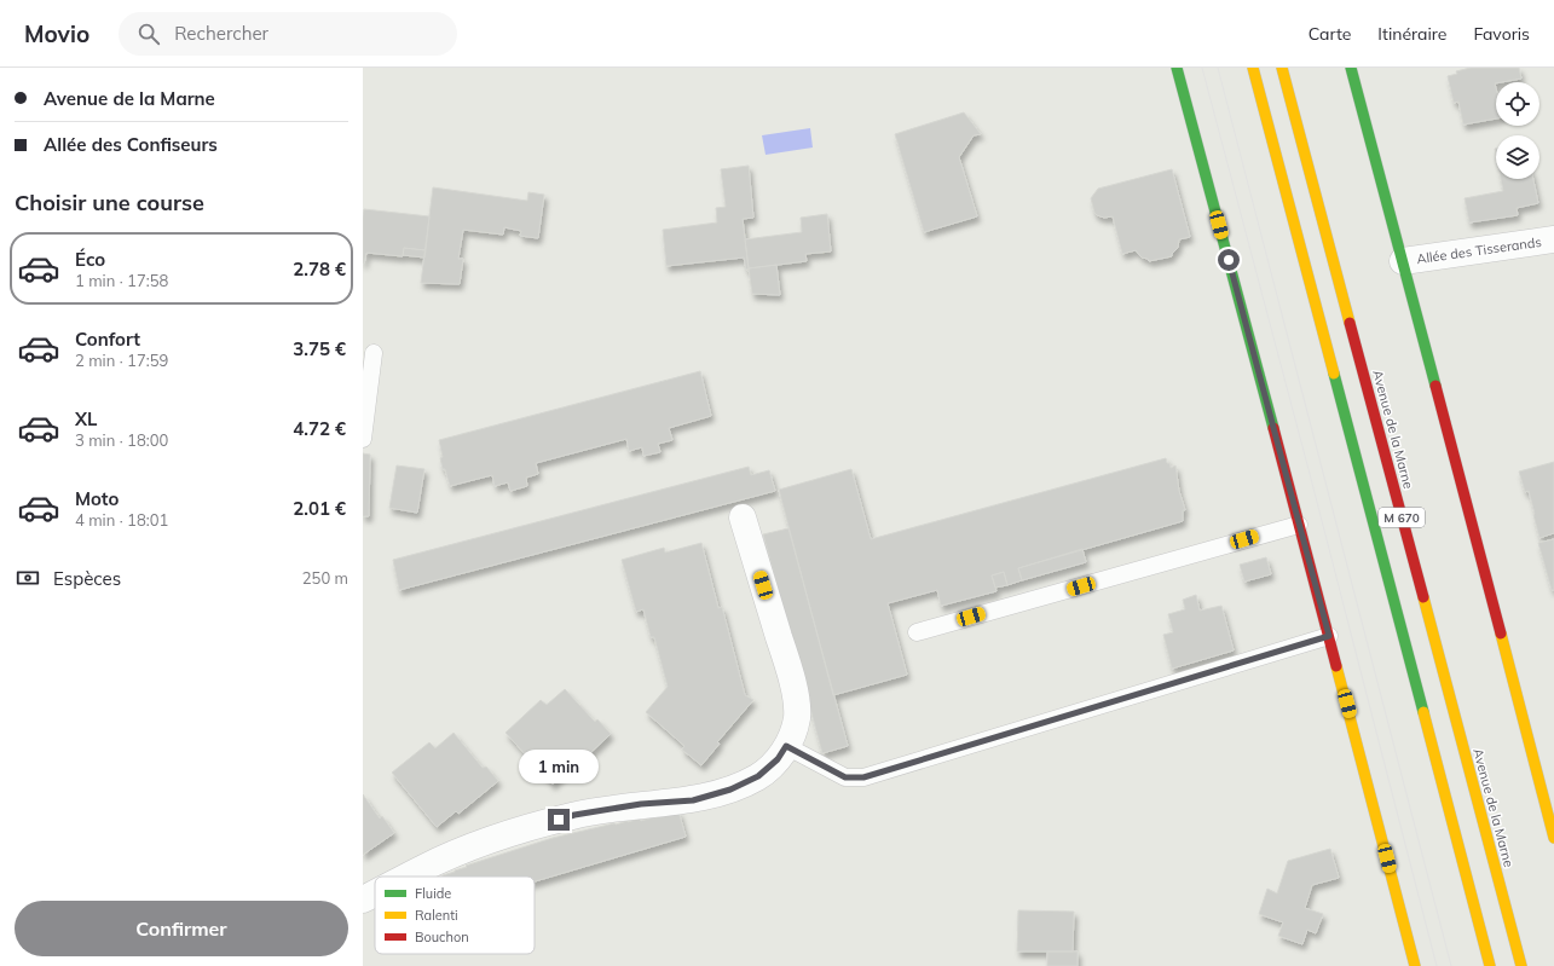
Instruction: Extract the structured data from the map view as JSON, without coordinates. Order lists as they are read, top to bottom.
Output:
{
  "streets": {
    "main road": ["Avenue de la Marne", "M 670"],
    "street": ["Allée des Tisserands"]
  },
  "legend": ["Fluide", "Ralenti", "Bouchon"],
  "page": {
    "header": "Movio",
    "search": "Rechercher",
    "nav": ["Carte", "Itinéraire", "Favoris"],
    "banner": ["Avenue de la Marne", "Allée des Confiseurs"],
    "heading": "Choisir une course",
    "list": [
      {
        "name": "Éco",
        "note": "1 min · 17:58",
        "value": "2.78 €"
      },
      {
        "name": "Confort",
        "note": "2 min · 17:59",
        "value": "3.75 €"
      },
      {
        "name": "XL",
        "note": "3 min · 18:00",
        "value": "4.72 €"
      },
      {
        "name": "Moto",
        "note": "4 min · 18:01",
        "value": "2.01 €"
      }
    ],
    "pay": ["Espèces", "250 m"],
    "bubble": "1 min",
    "buttons": "Confirmer"
  }
}
